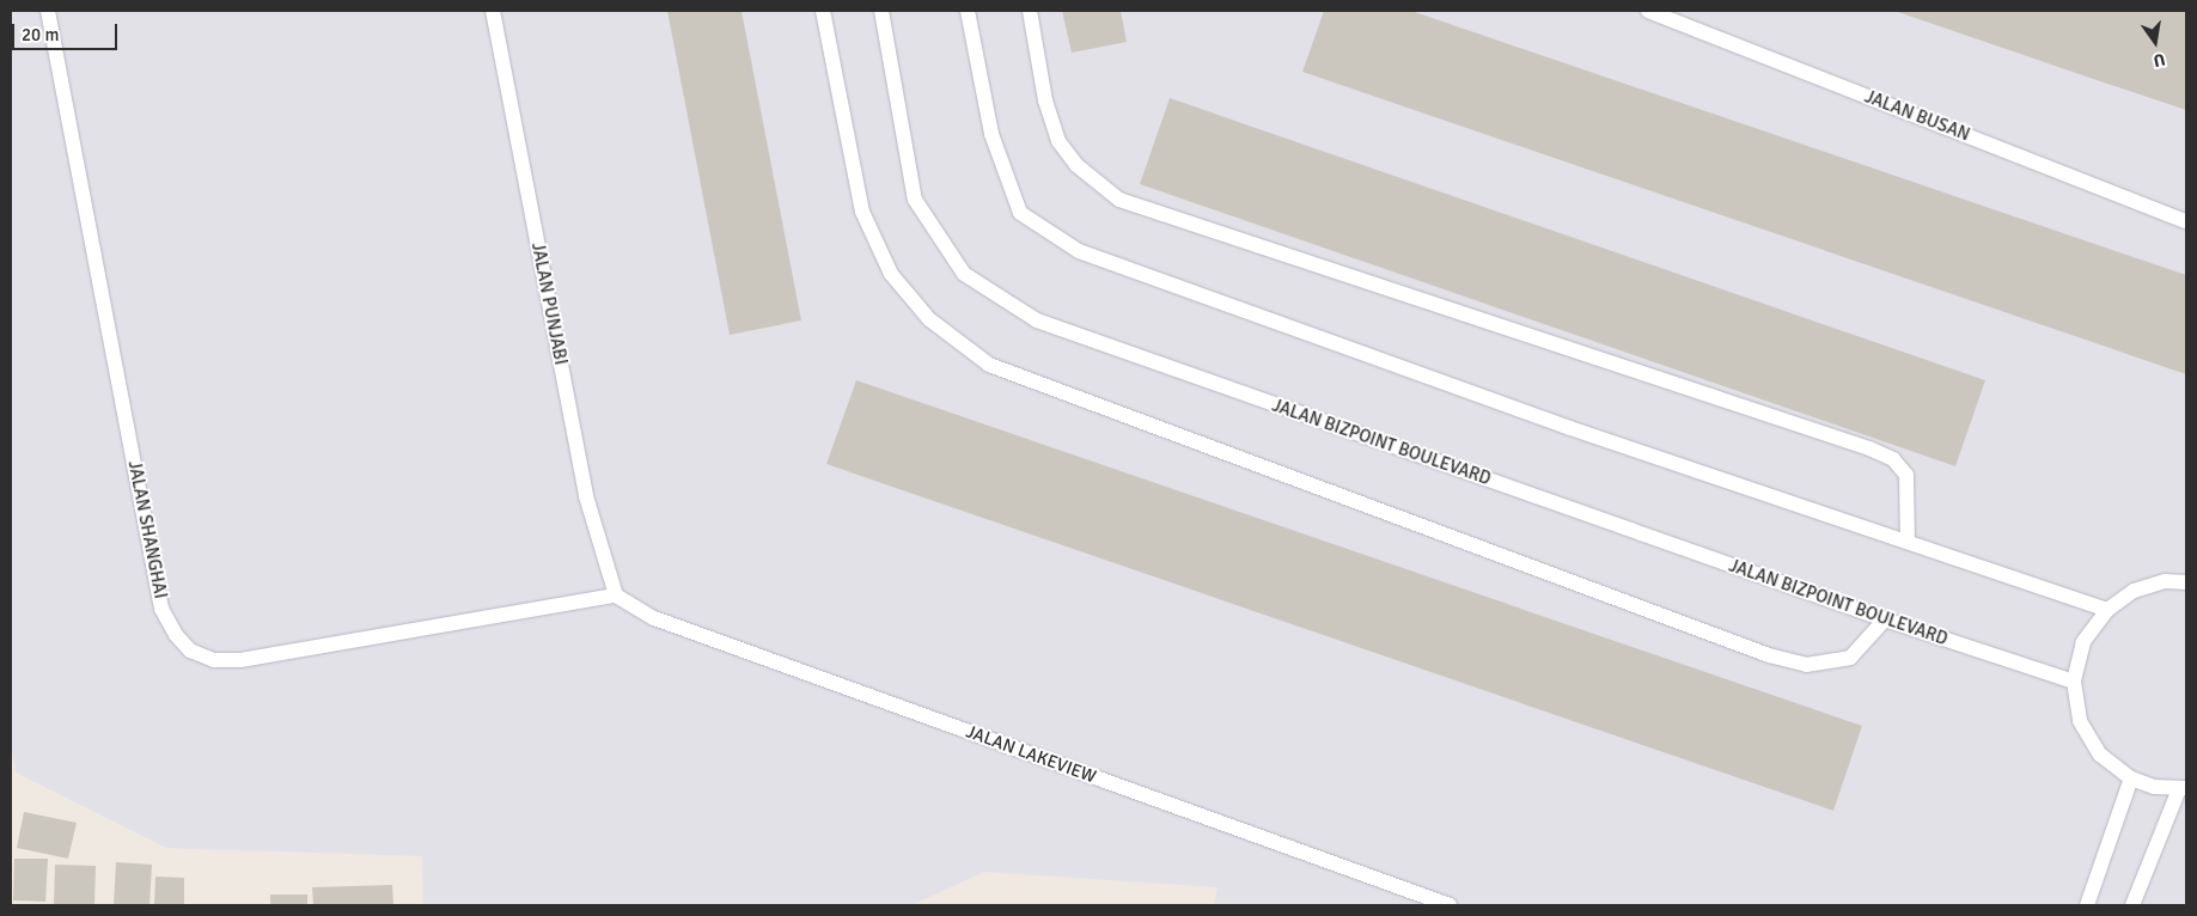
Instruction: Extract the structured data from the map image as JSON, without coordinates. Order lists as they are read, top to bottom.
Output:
{
  "streets": {
    "lane": [
      "JALAN BUSAN",
      "JALAN PUNJABI",
      "JALAN BIZPOINT BOULEVARD",
      "JALAN SHANGHAI",
      "JALAN LAKEVIEW"
    ]
  },
  "crossings": [
    ["JALAN PUNJABI", "JALAN SHANGHAI"],
    ["JALAN PUNJABI", "JALAN LAKEVIEW"],
    ["JALAN SHANGHAI", "JALAN LAKEVIEW"]
  ],
  "scale_bar": "20 m",
  "north": "bottom"
}
